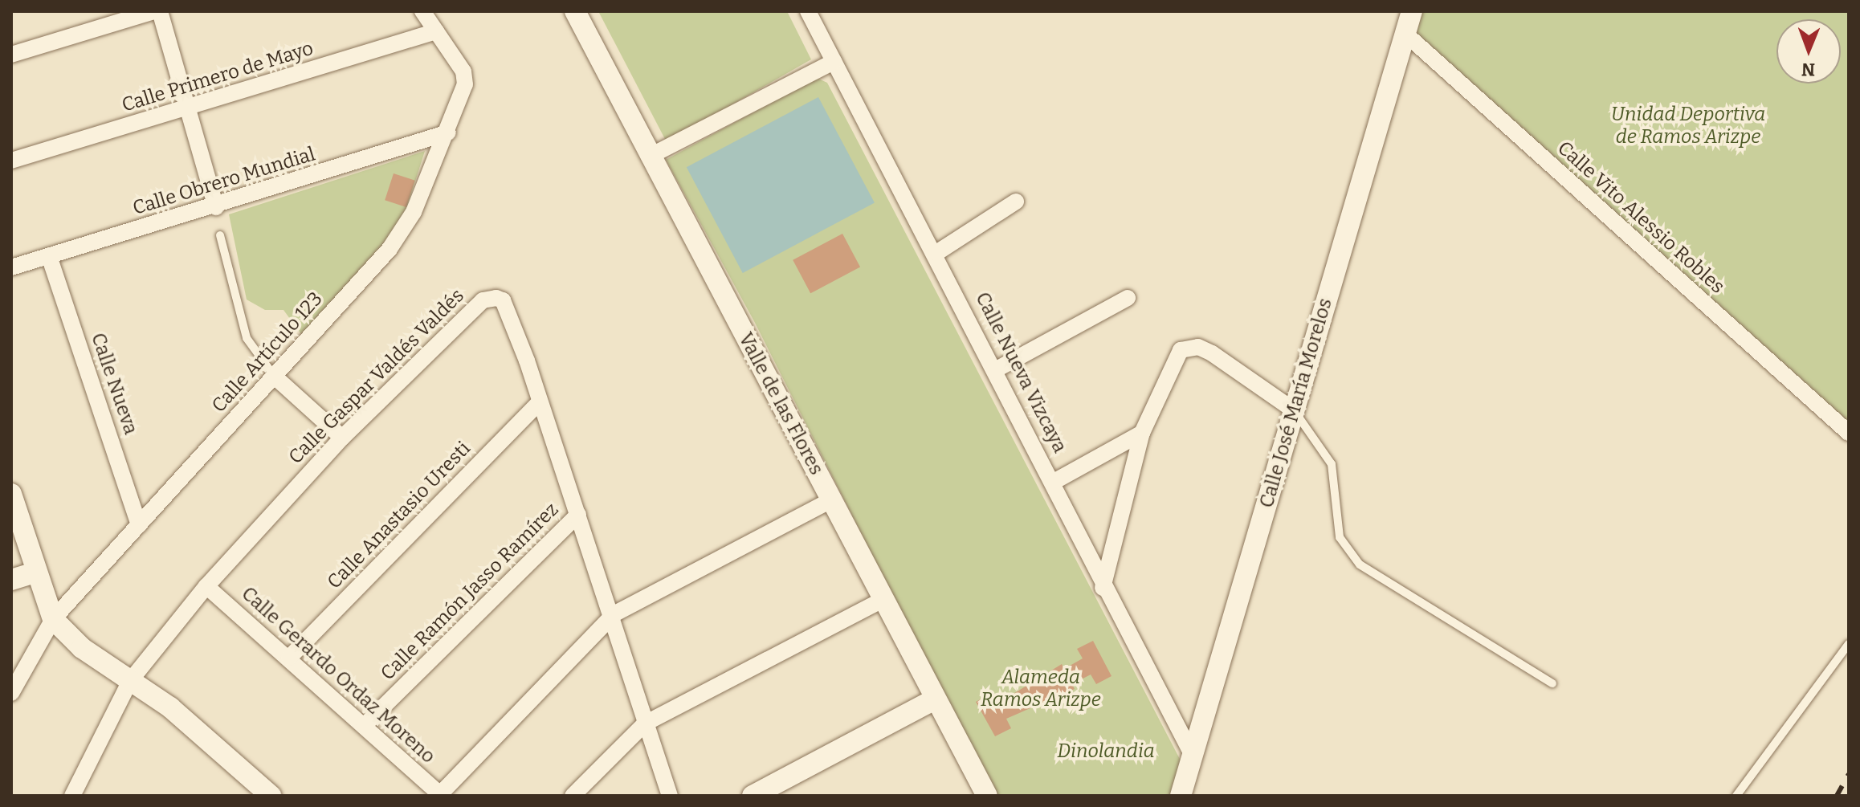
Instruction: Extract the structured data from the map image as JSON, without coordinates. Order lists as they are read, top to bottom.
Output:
{
  "streets": {
    "street": [
      "Calle Primero de Mayo",
      "Calle Obrero Mundial",
      "Calle Vito Alessio Robles",
      "Calle Artículo 123",
      "Calle Nueva Vizcaya",
      "Calle Gaspar Valdés Valdés",
      "Calle Nueva",
      "Calle José María Morelos",
      "Valle de las Flores",
      "Calle Anastasio Uresti",
      "Calle Ramón Jasso Ramírez",
      "Calle Gerardo Ordaz Moreno"
    ]
  },
  "crossings": [
    ["Calle Primero de Mayo", "Calle Artículo 123"],
    ["Calle Obrero Mundial", "Calle Artículo 123"],
    ["Calle Obrero Mundial", "Calle Nueva"],
    ["Calle Vito Alessio Robles", "Calle José María Morelos"],
    ["Calle Artículo 123", "Calle Nueva"],
    ["Calle Nueva Vizcaya", "Calle José María Morelos"],
    ["Calle Gaspar Valdés Valdés", "Calle Anastasio Uresti"],
    ["Calle Gaspar Valdés Valdés", "Calle Ramón Jasso Ramírez"],
    ["Calle Gaspar Valdés Valdés", "Calle Gerardo Ordaz Moreno"],
    ["Calle Anastasio Uresti", "Calle Gerardo Ordaz Moreno"],
    ["Calle Ramón Jasso Ramírez", "Calle Gerardo Ordaz Moreno"]
  ],
  "parks": ["Unidad Deportiva de Ramos Arizpe", "Alameda Ramos Arizpe", "Dinolandia"],
  "north": "bottom"
}
